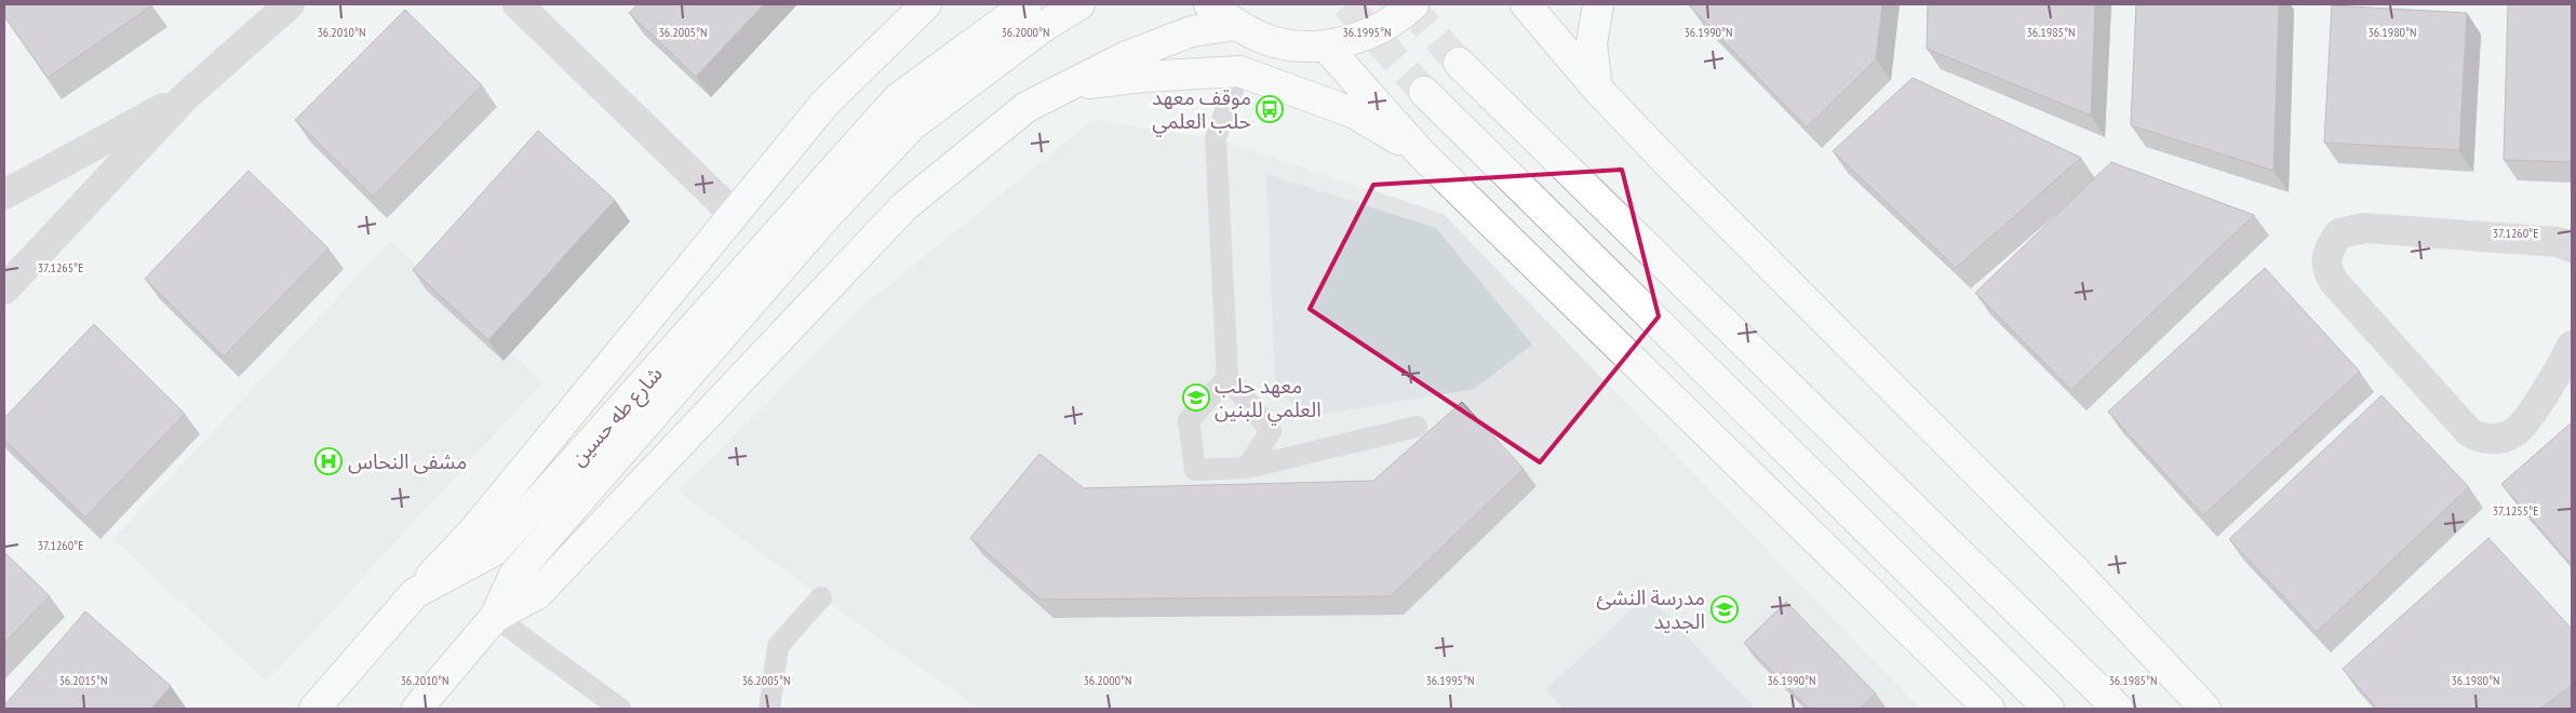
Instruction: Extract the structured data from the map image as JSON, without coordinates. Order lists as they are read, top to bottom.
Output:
{
  "streets": {
    "main road": ["شارع طه حسين"]
  },
  "places": {
    "bus stop": ["موقف معهد حلب العلمي"],
    "school or university": ["معهد حلب العلمي للبنين", "مدرسة النشئ الجديد"],
    "hospital": ["مشفى النحاس"]
  },
  "coordinates": [
    "36.2010°N",
    "36.2005°N",
    "36.2000°N",
    "36.1995°N",
    "36.1990°N",
    "36.1985°N",
    "36.1980°N",
    "37.1260°E",
    "37.1265°E",
    "37.1255°E",
    "36.2015°N"
  ]
}
